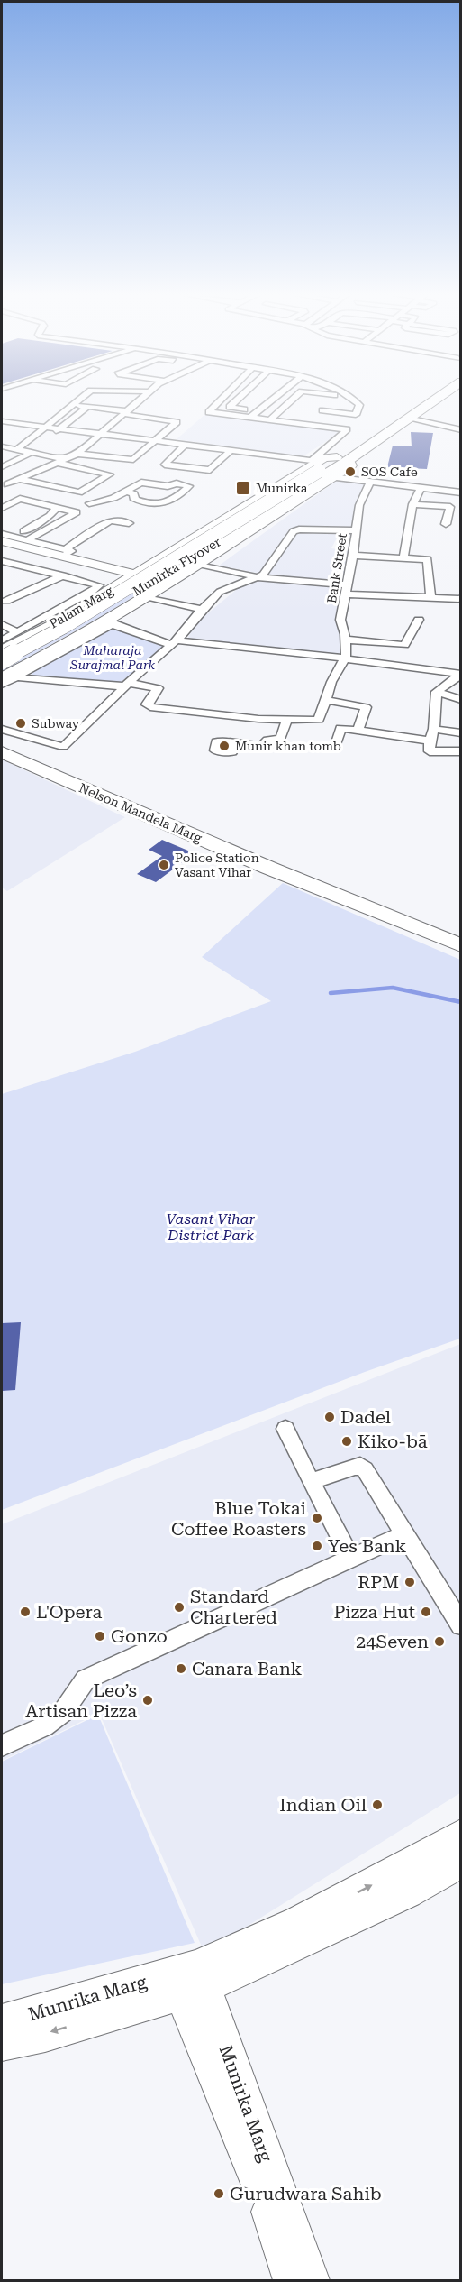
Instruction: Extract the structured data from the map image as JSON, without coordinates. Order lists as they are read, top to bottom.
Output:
{
  "streets": {
    "main road": [
      "Munirka Flyover",
      "Palam Marg",
      "Nelson Mandela Marg",
      "Munrika Marg",
      "Munirka Marg"
    ],
    "street": ["Bank Street"]
  },
  "crossings": [
    ["Munirka Flyover", "Palam Marg"],
    ["Munrika Marg", "Munirka Marg"]
  ],
  "parks": ["Maharaja Surajmal Park", "Vasant Vihar District Park"],
  "places": {
    "other": [
      "SOS Cafe",
      "Subway",
      "Munir khan tomb",
      "Police Station Vasant Vihar",
      "Dadel",
      "Kiko-bā",
      "Blue Tokai Coffee Roasters",
      "Yes Bank",
      "RPM",
      "Standard Chartered",
      "L'Opera",
      "Pizza Hut",
      "Gonzo",
      "24Seven",
      "Canara Bank",
      "Leo’s Artisan Pizza",
      "Indian Oil",
      "Gurudwara Sahib"
    ],
    "transit": ["Munirka"]
  }
}
